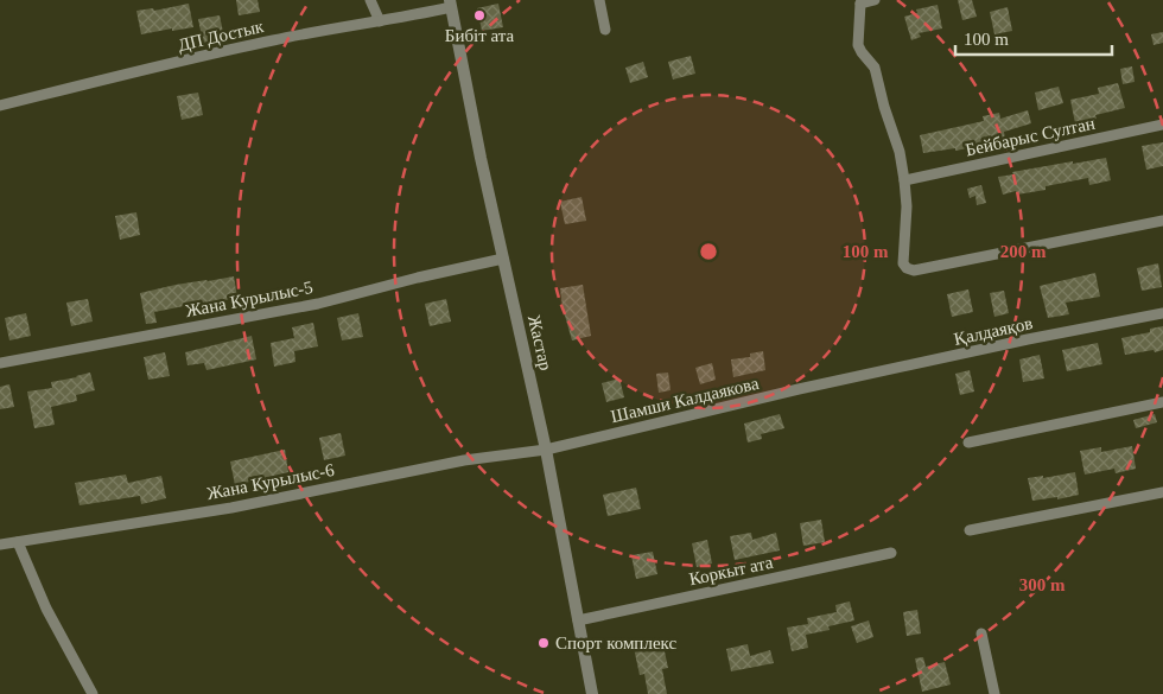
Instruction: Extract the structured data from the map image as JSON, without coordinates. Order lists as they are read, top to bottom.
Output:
{
  "streets": {
    "street": [
      "ДП Достык",
      "Бейбарыс Султан",
      "Жана Курылыс-5",
      "Қалдаяқов",
      "Жастар",
      "Шамши Калдаякова",
      "Жана Курылыс-6",
      "Коркыт ата"
    ]
  },
  "crossings": [
    ["ДП Достык", "Жастар"],
    ["Жана Курылыс-5", "Жастар"],
    ["Қалдаяқов", "Шамши Калдаякова"],
    ["Жастар", "Шамши Калдаякова"],
    ["Жастар", "Жана Курылыс-6"],
    ["Жастар", "Коркыт ата"],
    ["Шамши Калдаякова", "Жана Курылыс-6"]
  ],
  "places": ["Бибіт ата", "Спорт комплекс"],
  "scale_bar": "100 m",
  "rings": ["100 m", "200 m", "300 m"]
}
